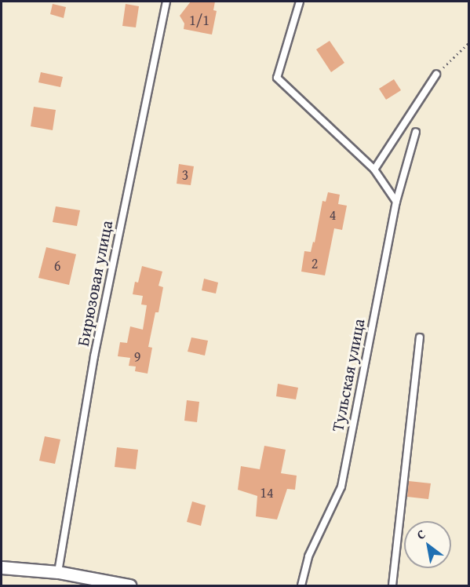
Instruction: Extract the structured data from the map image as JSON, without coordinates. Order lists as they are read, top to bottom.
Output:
{
  "streets": {
    "lane": ["Бирюзовая улица", "Тульская улица"]
  },
  "house_numbers": [
    "1/1",
    "3",
    "4",
    "2",
    "6",
    "9",
    "14"
  ],
  "north": "top left"
}
